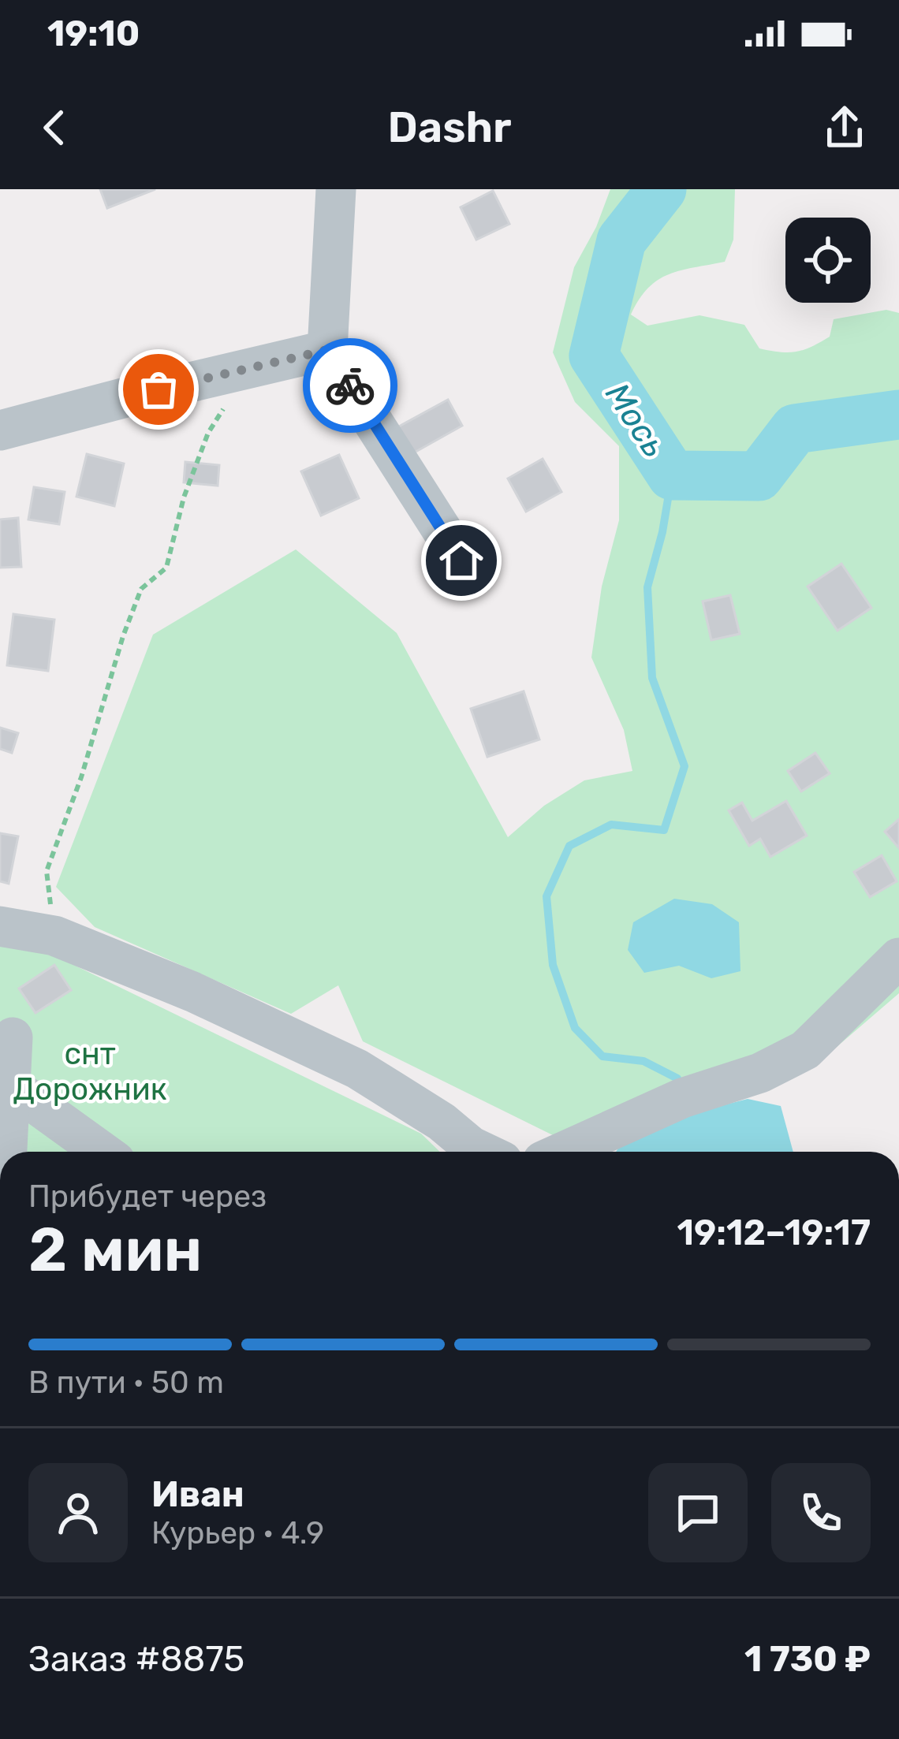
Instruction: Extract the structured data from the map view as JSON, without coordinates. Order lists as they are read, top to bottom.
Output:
{
  "water": ["Мось"],
  "parks": ["снт Дорожник"],
  "page": {
    "status": "19:10",
    "header": "Dashr",
    "heading": ["2 мин", "Прибудет через", "19:12–19:17"],
    "panel": [
      "Иван",
      "Курьер · 4.9",
      "Заказ #8875",
      "1 730 ₽"
    ],
    "bar": "В пути · 50 m"
  }
}
